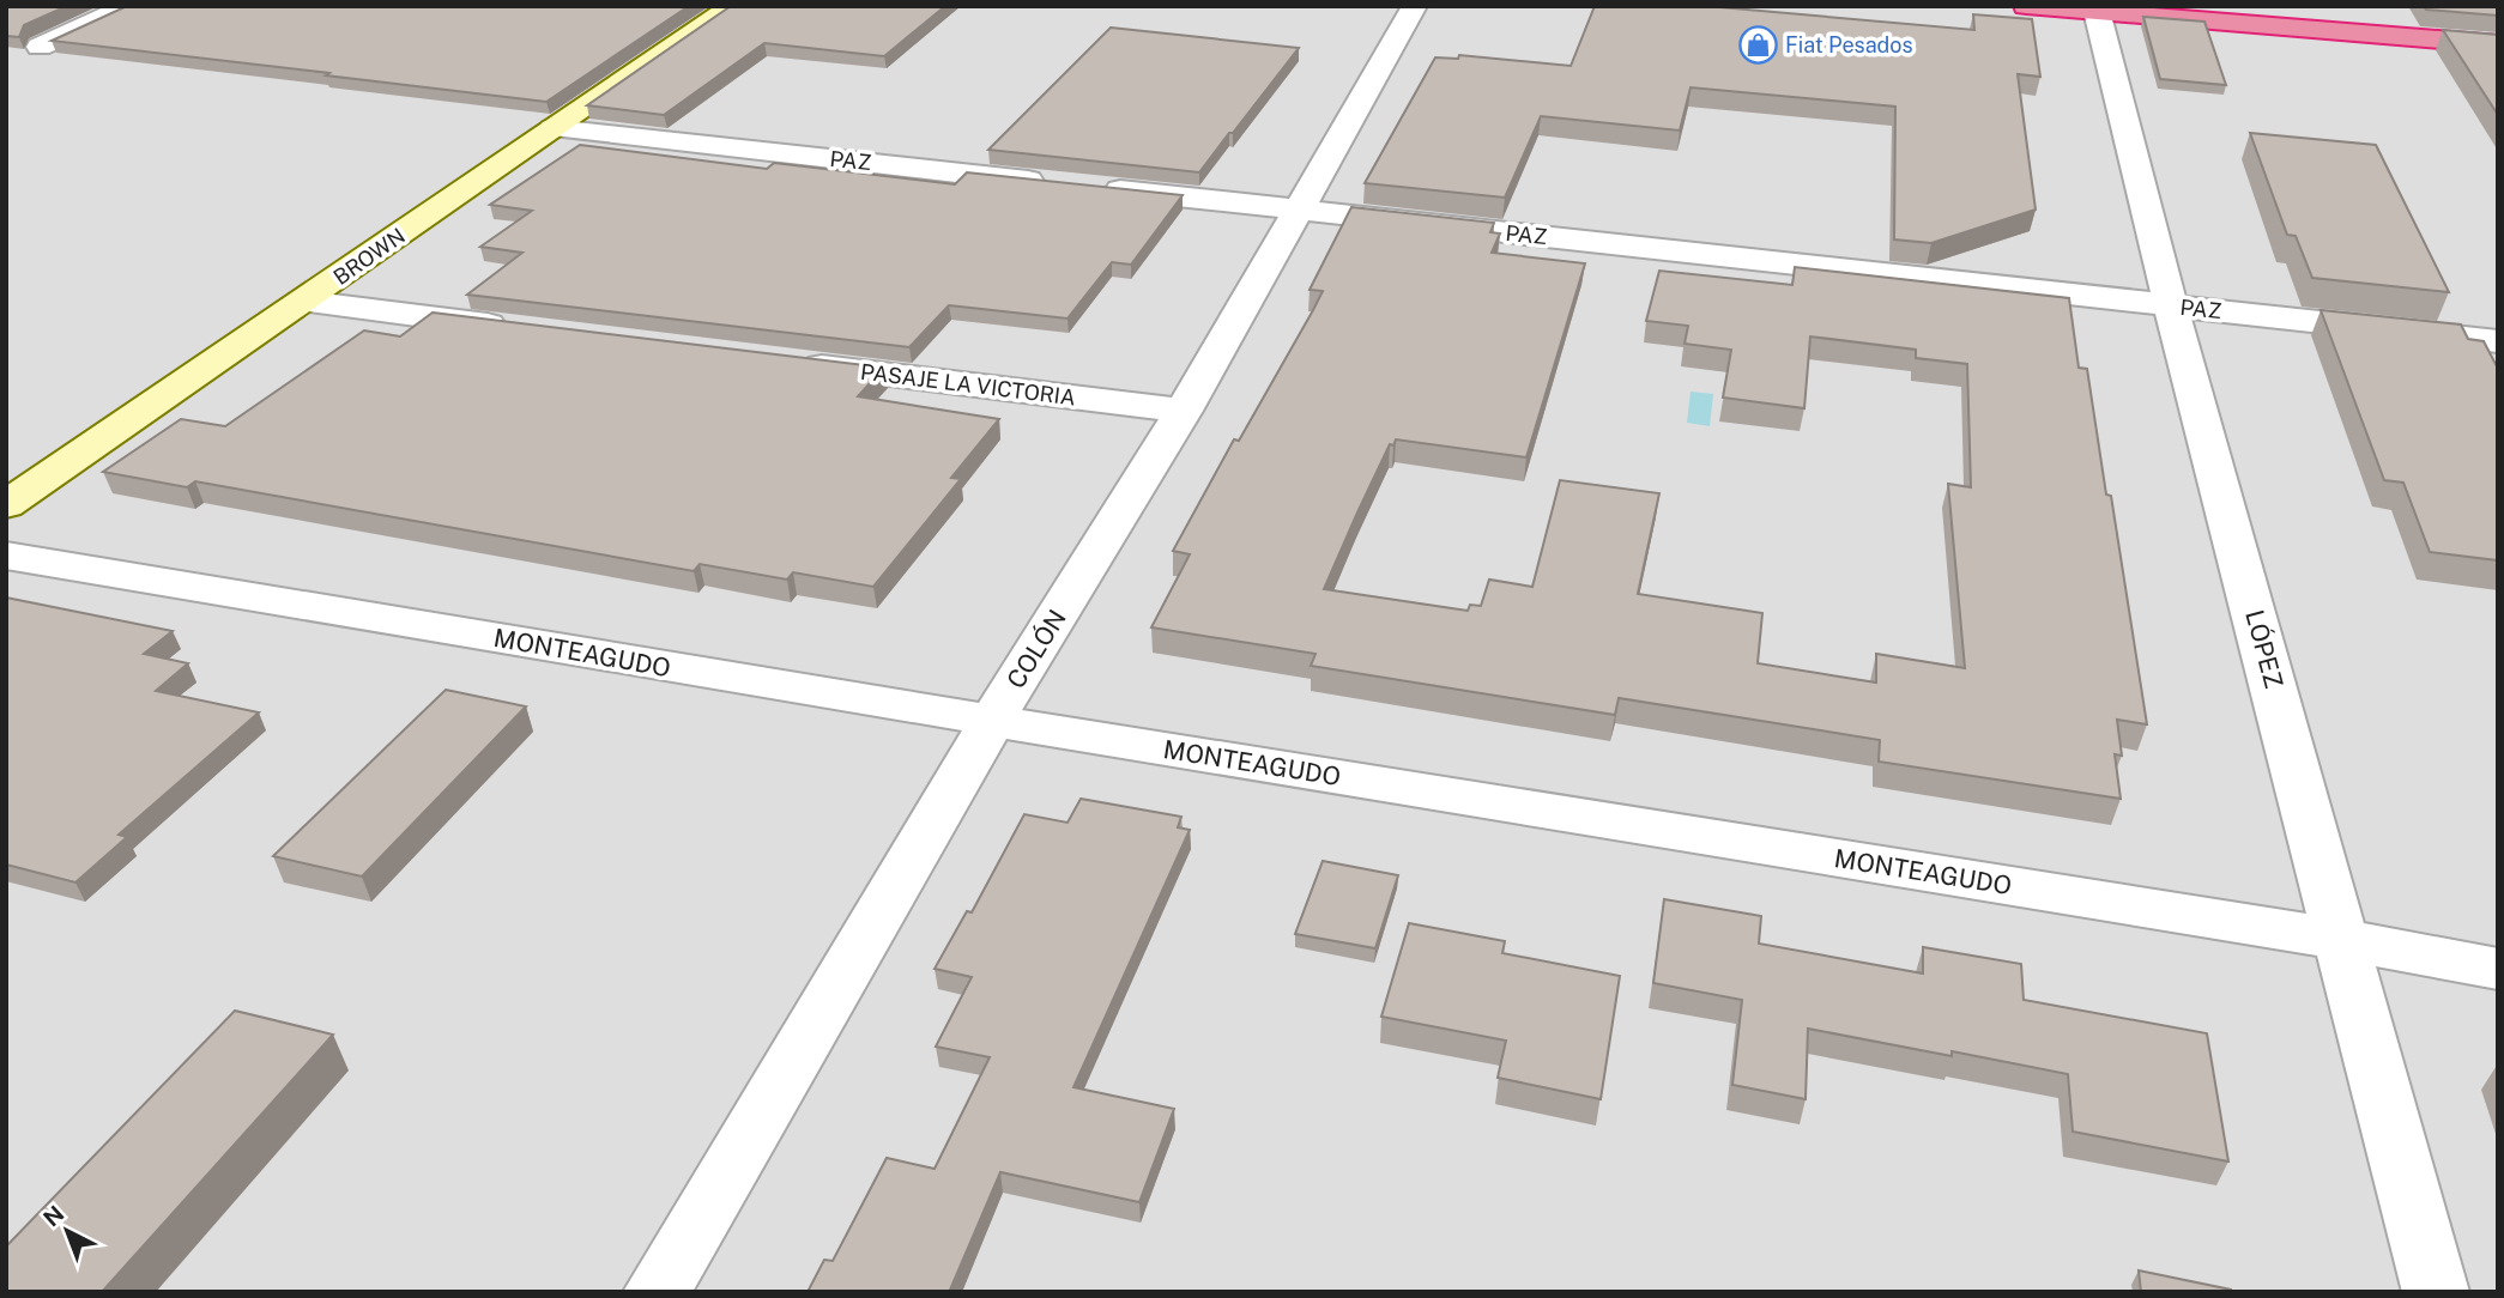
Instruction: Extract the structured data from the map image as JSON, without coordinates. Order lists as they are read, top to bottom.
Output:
{
  "streets": {
    "street": [
      "PAZ",
      "BROWN",
      "PASAJE LA VICTORIA",
      "COLÓN",
      "LÓPEZ",
      "MONTEAGUDO"
    ]
  },
  "crossings": [
    ["PAZ", "BROWN"],
    ["PAZ", "COLÓN"],
    ["PAZ", "LÓPEZ"],
    ["PASAJE LA VICTORIA", "COLÓN"],
    ["COLÓN", "MONTEAGUDO"],
    ["LÓPEZ", "MONTEAGUDO"]
  ],
  "places": {
    "shop": ["Fiat Pesados"]
  },
  "north": "top left"
}
